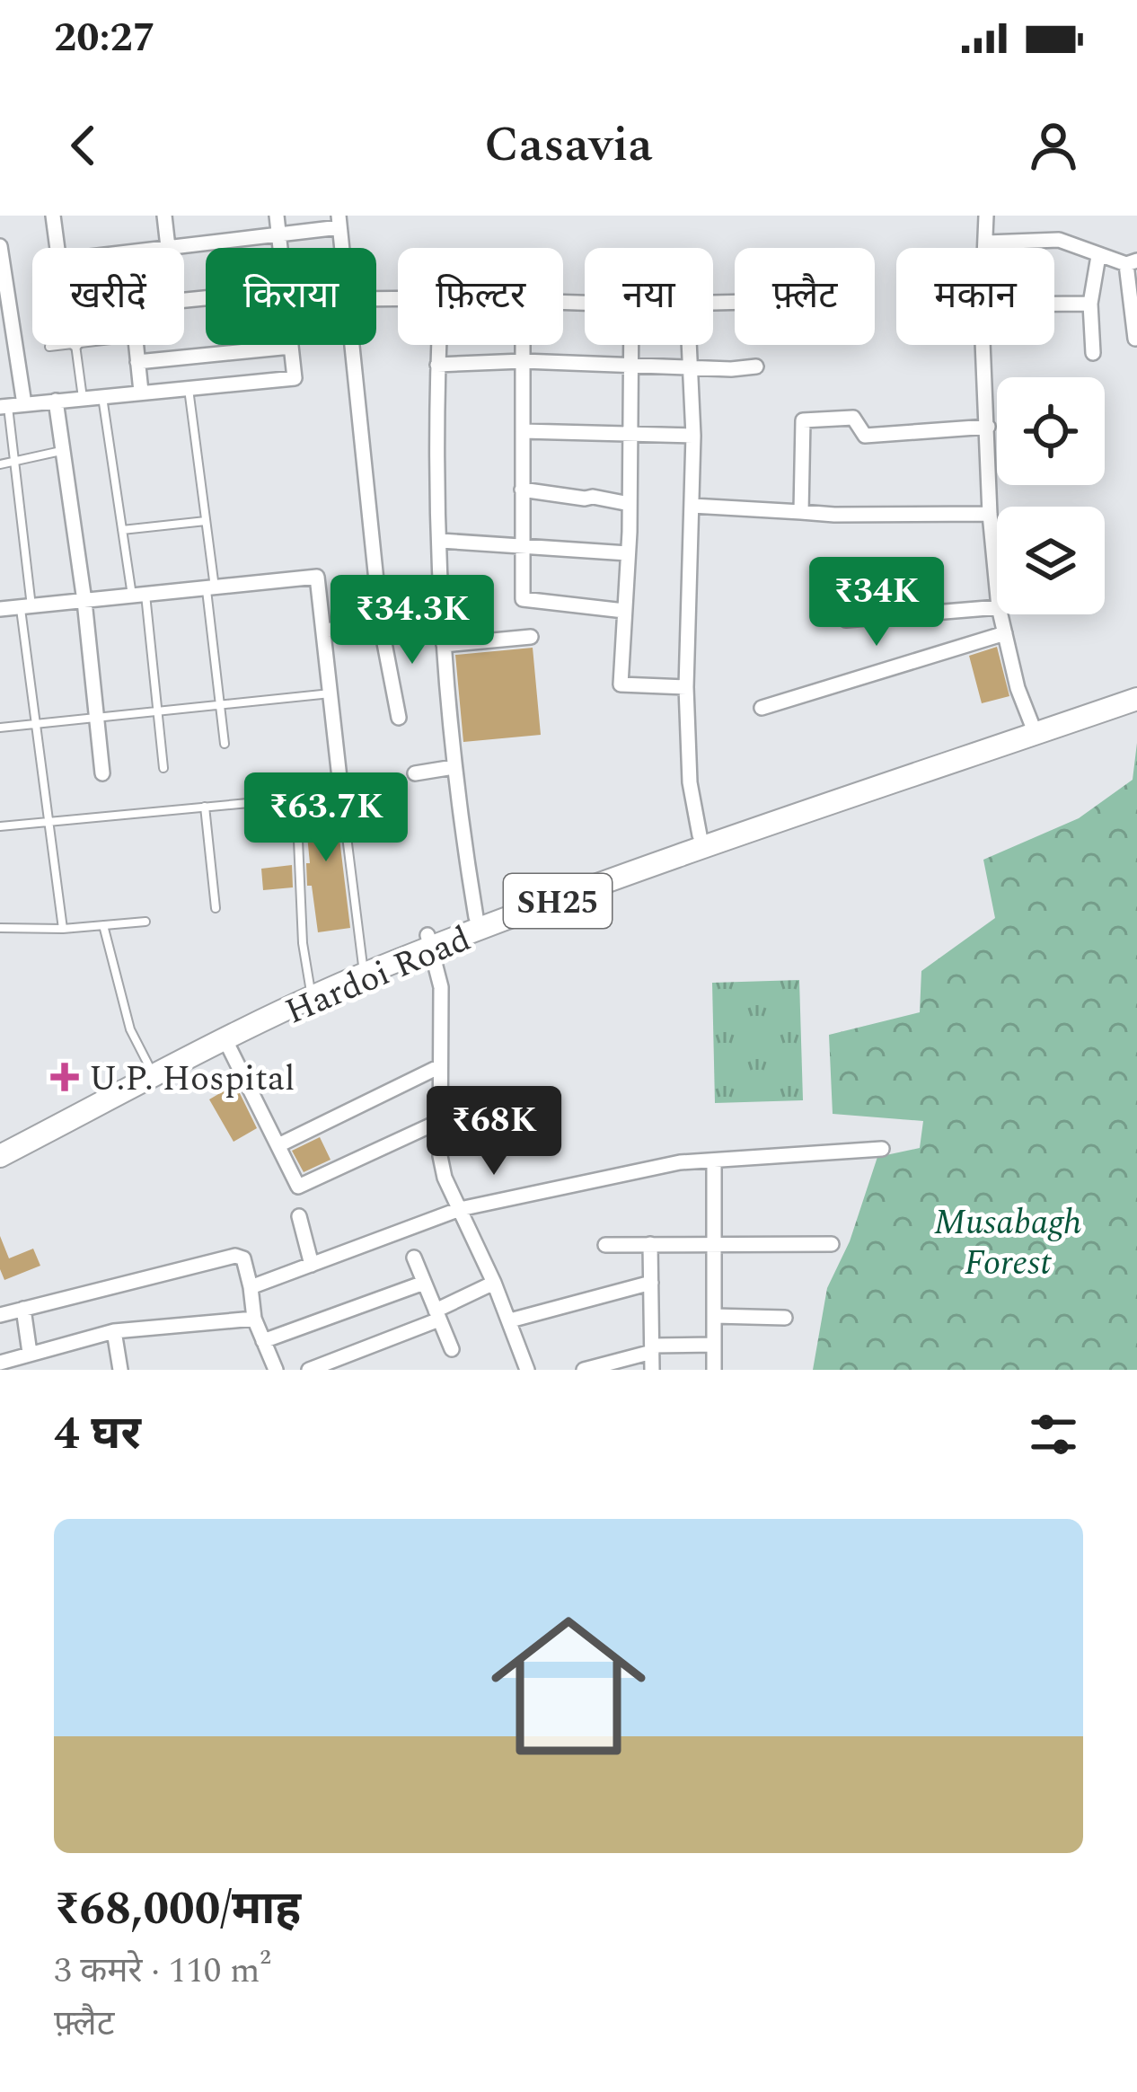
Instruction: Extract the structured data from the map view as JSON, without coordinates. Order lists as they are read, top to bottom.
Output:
{
  "streets": {
    "main road": ["SH25", "Hardoi Road"]
  },
  "parks": ["Musabagh Forest"],
  "places": {
    "health": ["U.P. Hospital"]
  },
  "page": {
    "status": "20:27",
    "header": "Casavia",
    "chip": [
      "खरीदें",
      "किराया",
      "फ़िल्टर",
      "नया",
      "फ़्लैट",
      "मकान"
    ],
    "price": [
      "₹34K",
      "₹34.3K",
      "₹63.7K",
      "₹68K"
    ],
    "heading": "4 घर",
    "list": [
      {
        "name": "₹68,000/माह",
        "note": "3 कमरे · 110 m² · फ़्लैट"
      }
    ]
  }
}
